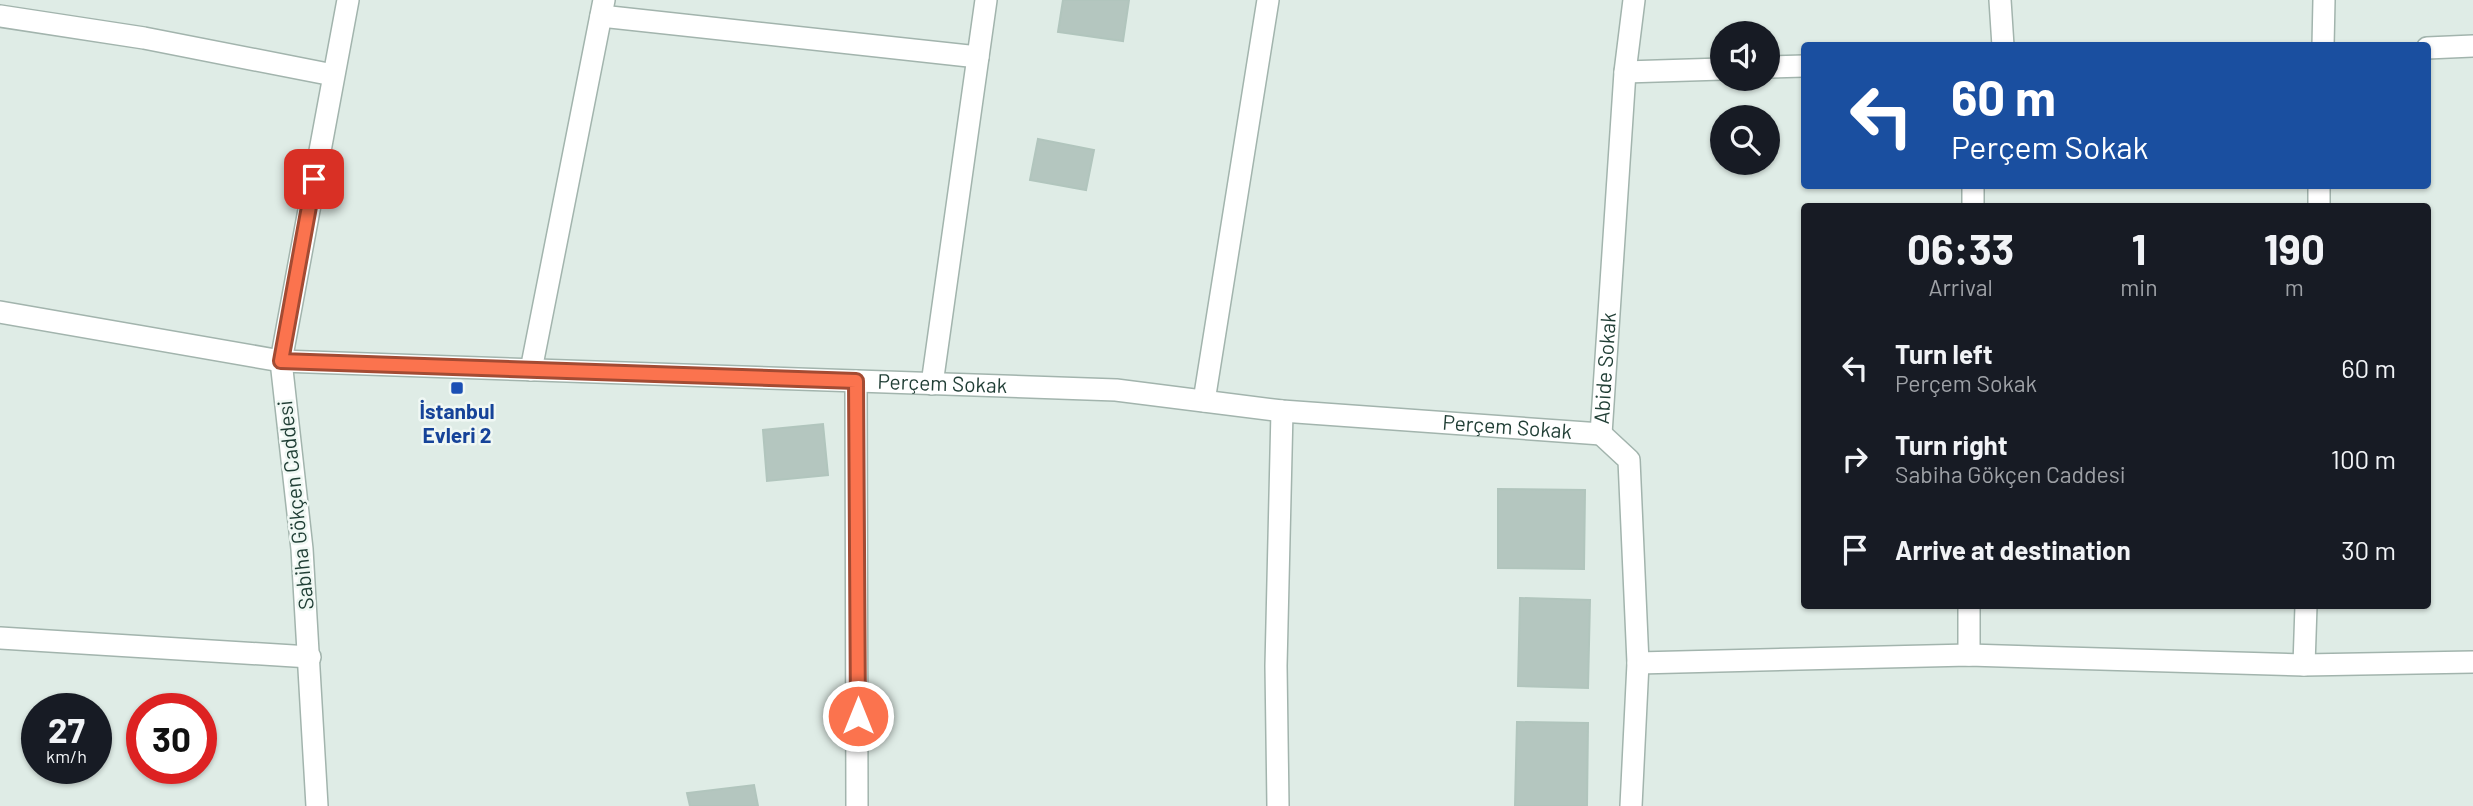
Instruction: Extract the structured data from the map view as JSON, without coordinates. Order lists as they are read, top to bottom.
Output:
{
  "streets": {
    "street": ["Abide Sokak", "Perçem Sokak", "Sabiha Gökçen Caddesi"]
  },
  "crossings": [
    ["Abide Sokak", "Perçem Sokak"],
    ["Perçem Sokak", "Sabiha Gökçen Caddesi"]
  ],
  "places": {
    "transit": ["İstanbul Evleri 2"]
  },
  "page": {
    "turn": ["60 m", "Perçem Sokak"],
    "eta": [
      "06:33",
      "Arrival",
      "1",
      "min",
      "190",
      "m"
    ],
    "list": [
      {
        "name": "Turn left",
        "note": "Perçem Sokak",
        "value": "60 m"
      },
      {
        "name": "Turn right",
        "note": "Sabiha Gökçen Caddesi",
        "value": "100 m"
      },
      {
        "name": "Arrive at destination",
        "value": "30 m"
      }
    ],
    "speed": "27 km/h",
    "limit": "30"
  }
}
